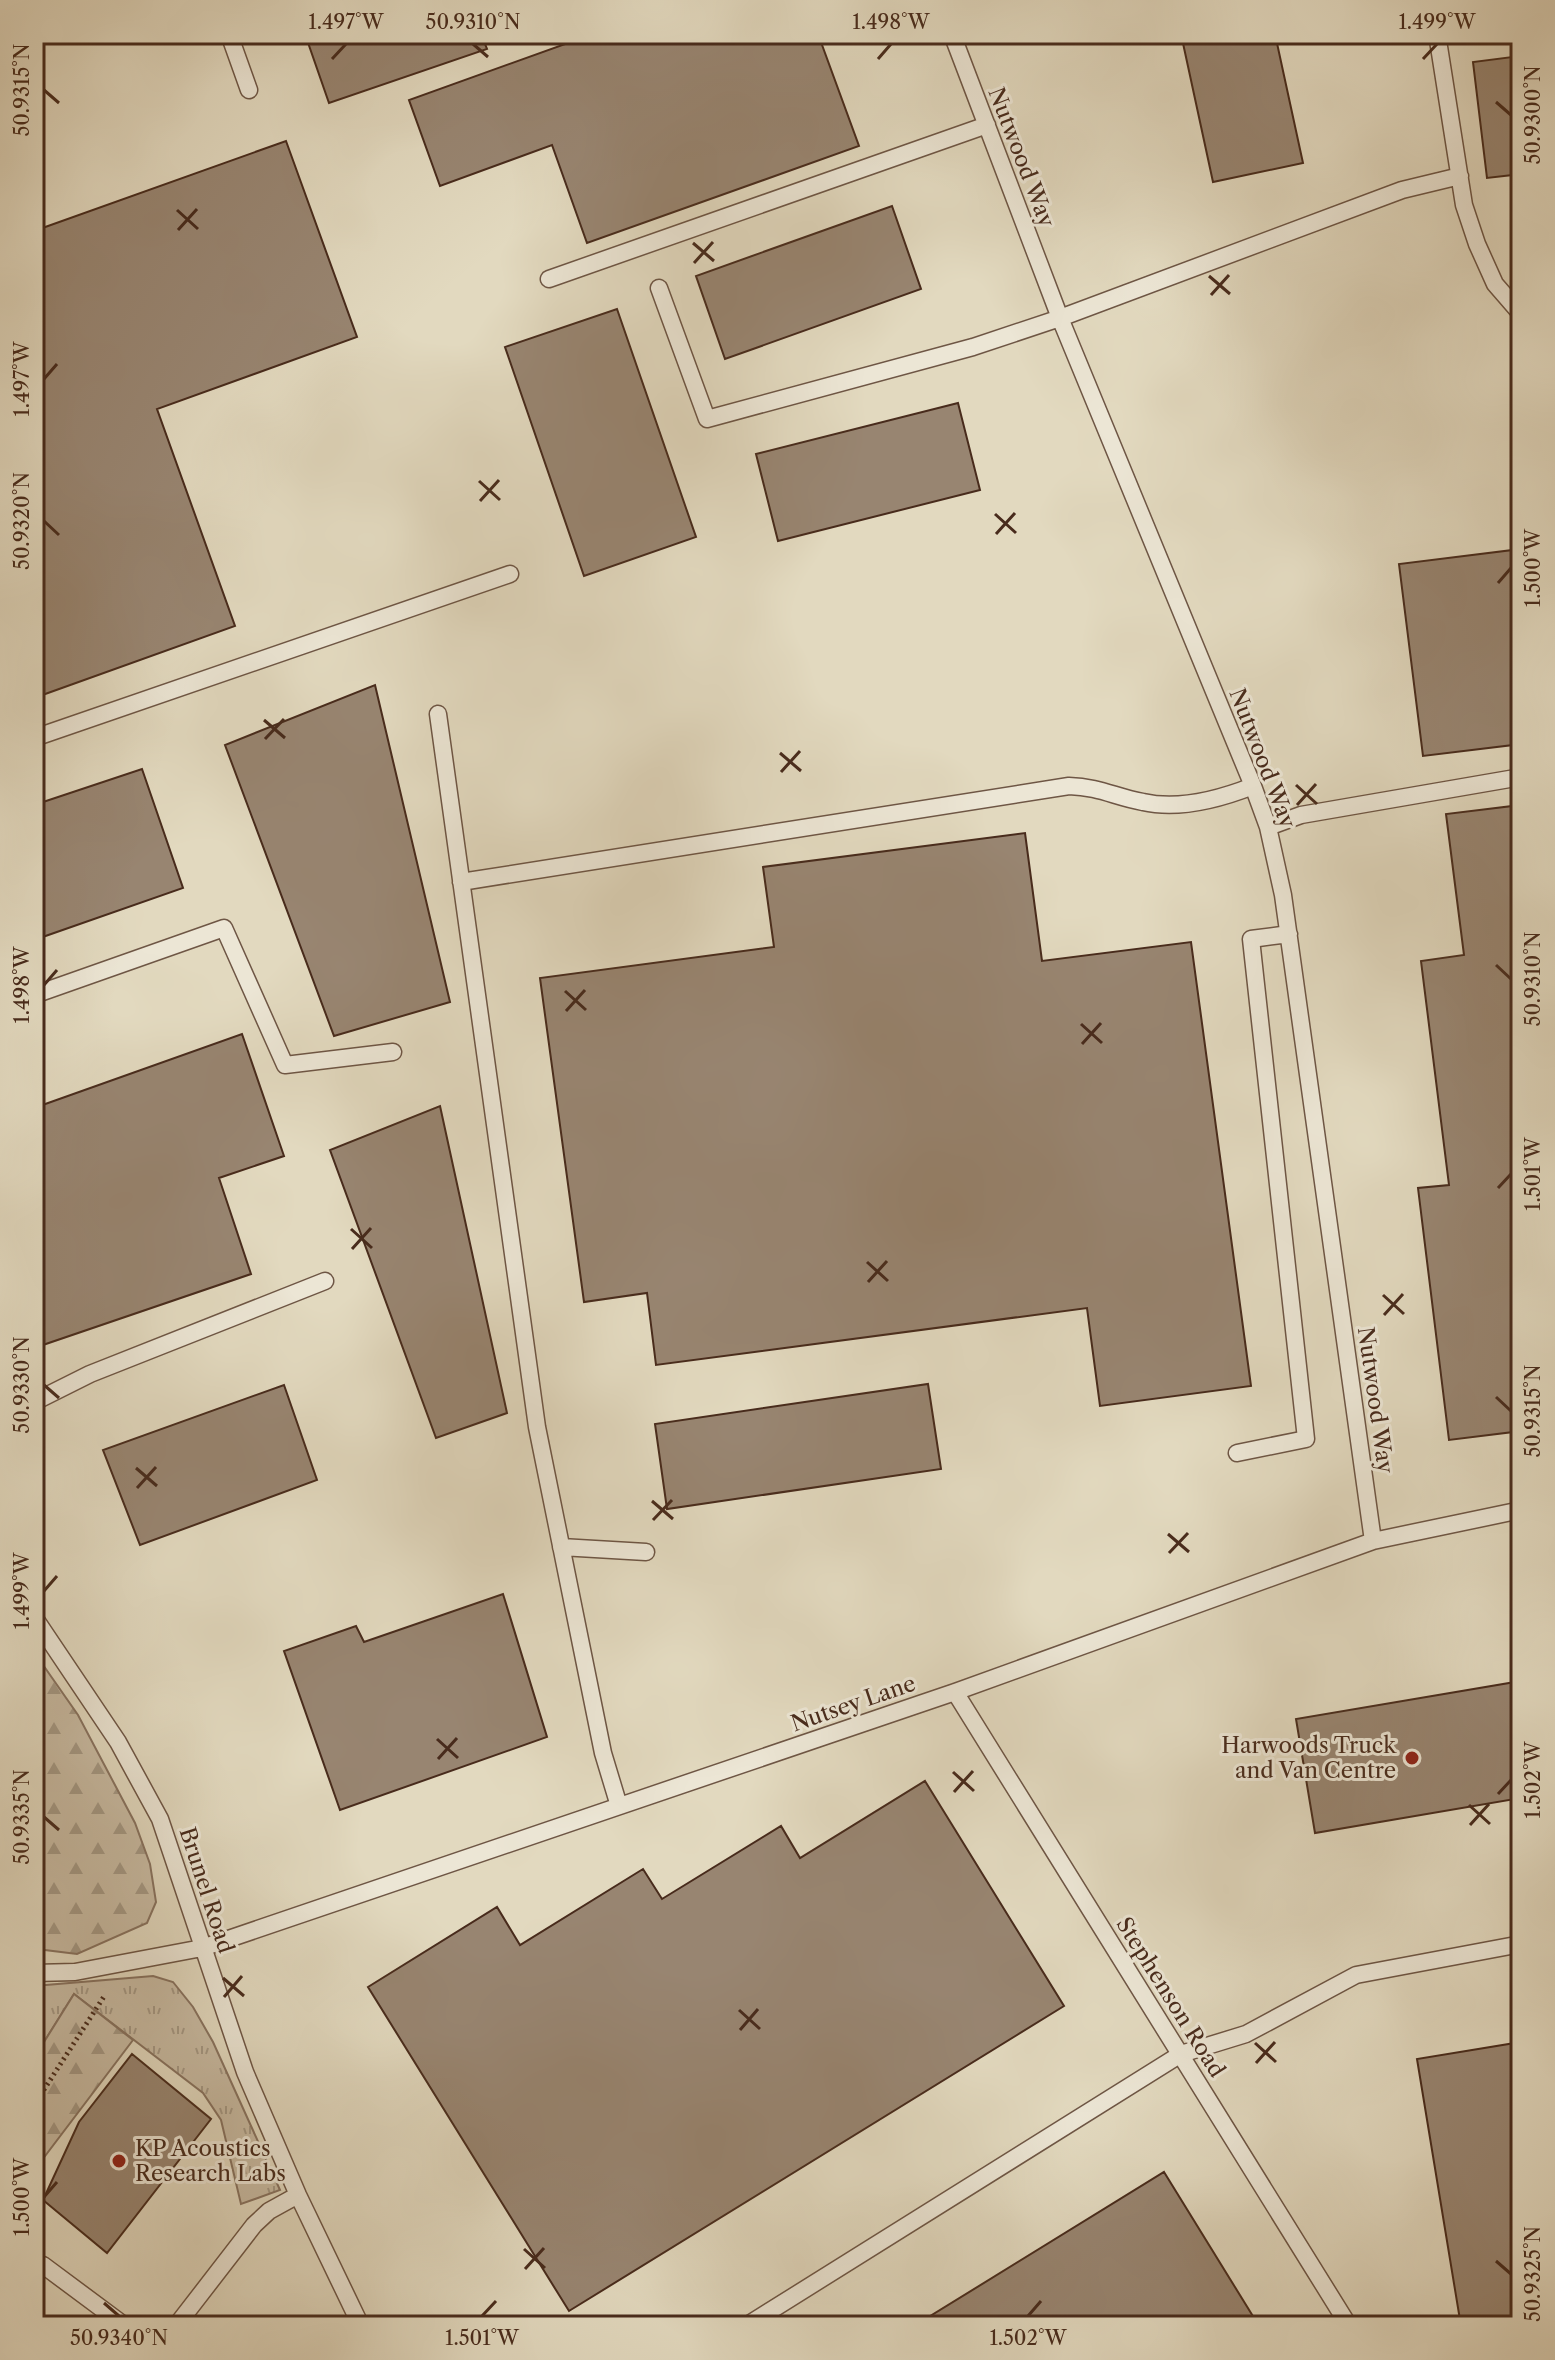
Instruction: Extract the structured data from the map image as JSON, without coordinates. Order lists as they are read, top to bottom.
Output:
{
  "streets": {
    "lane": [
      "Nutwood Way",
      "Nutsey Lane",
      "Brunel Road",
      "Stephenson Road"
    ]
  },
  "crossings": [
    ["Nutwood Way", "Nutsey Lane"],
    ["Nutsey Lane", "Brunel Road"],
    ["Nutsey Lane", "Stephenson Road"]
  ],
  "places": ["Harwoods Truck and Van Centre", "KP Acoustics Research Labs"],
  "coordinates": [
    "1.497°W",
    "50.9310°N",
    "1.498°W",
    "1.499°W",
    "50.9315°N",
    "50.9300°N",
    "50.9320°N",
    "1.500°W",
    "1.501°W",
    "50.9330°N",
    "1.502°W",
    "50.9335°N",
    "50.9325°N",
    "50.9340°N"
  ]
}
